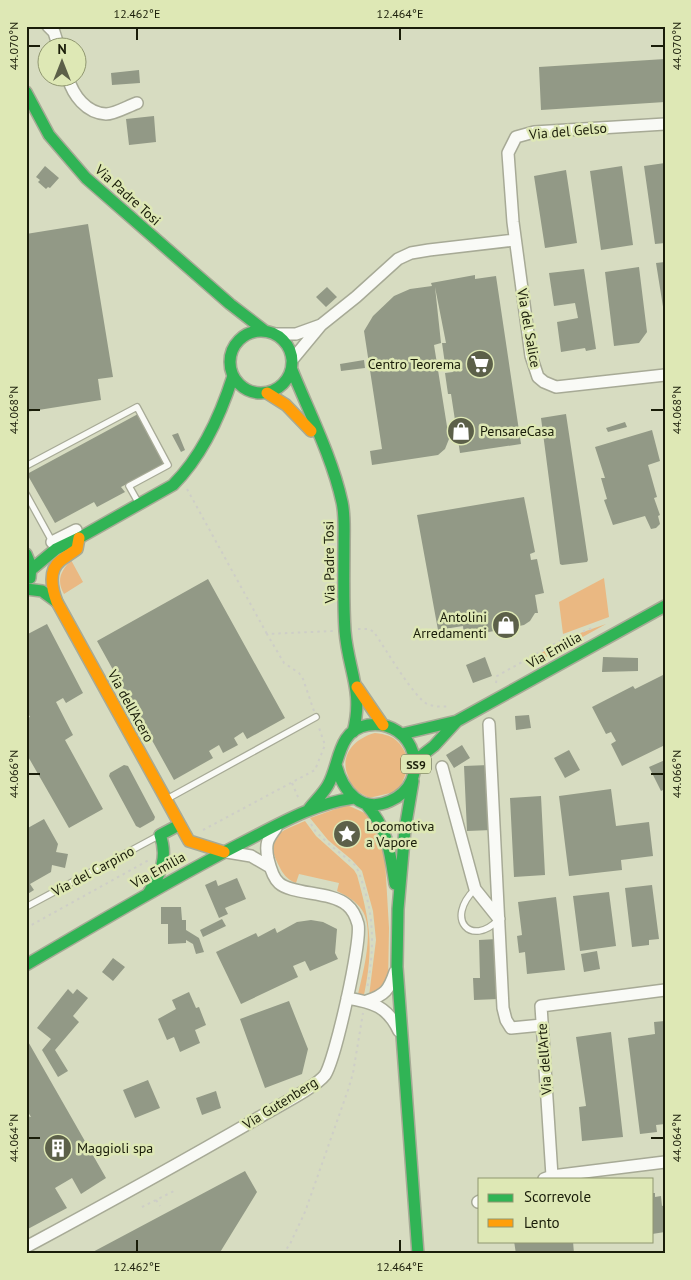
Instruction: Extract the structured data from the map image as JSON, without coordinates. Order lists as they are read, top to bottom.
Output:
{
  "streets": {
    "main road": [
      "Via Padre Tosi",
      "Via Emilia",
      "Via dell'Acero",
      "SS9"
    ],
    "street": [
      "Via del Gelso",
      "Via del Salice",
      "Via dell'Arte",
      "Via Gutenberg"
    ],
    "lane": ["Via del Carpino"]
  },
  "crossings": [
    ["Via del Gelso", "Via del Salice"],
    ["Via Padre Tosi", "Via Emilia"],
    ["Via Padre Tosi", "SS9"],
    ["Via Emilia", "Via dell'Acero"],
    ["Via Emilia", "SS9"],
    ["Via Emilia", "Via Gutenberg"],
    ["Via dell'Acero", "Via Gutenberg"]
  ],
  "places": {
    "supermarket": ["Centro Teorema"],
    "shop": ["PensareCasa", "Antolini Arredamenti"],
    "place": ["Locomotiva a Vapore"],
    "building": ["Maggioli spa"]
  },
  "legend": ["Scorrevole", "Lento"],
  "north": "top",
  "coordinates": [
    "12.462°E",
    "12.464°E",
    "44.070°N",
    "44.068°N",
    "44.066°N",
    "44.064°N"
  ]
}
